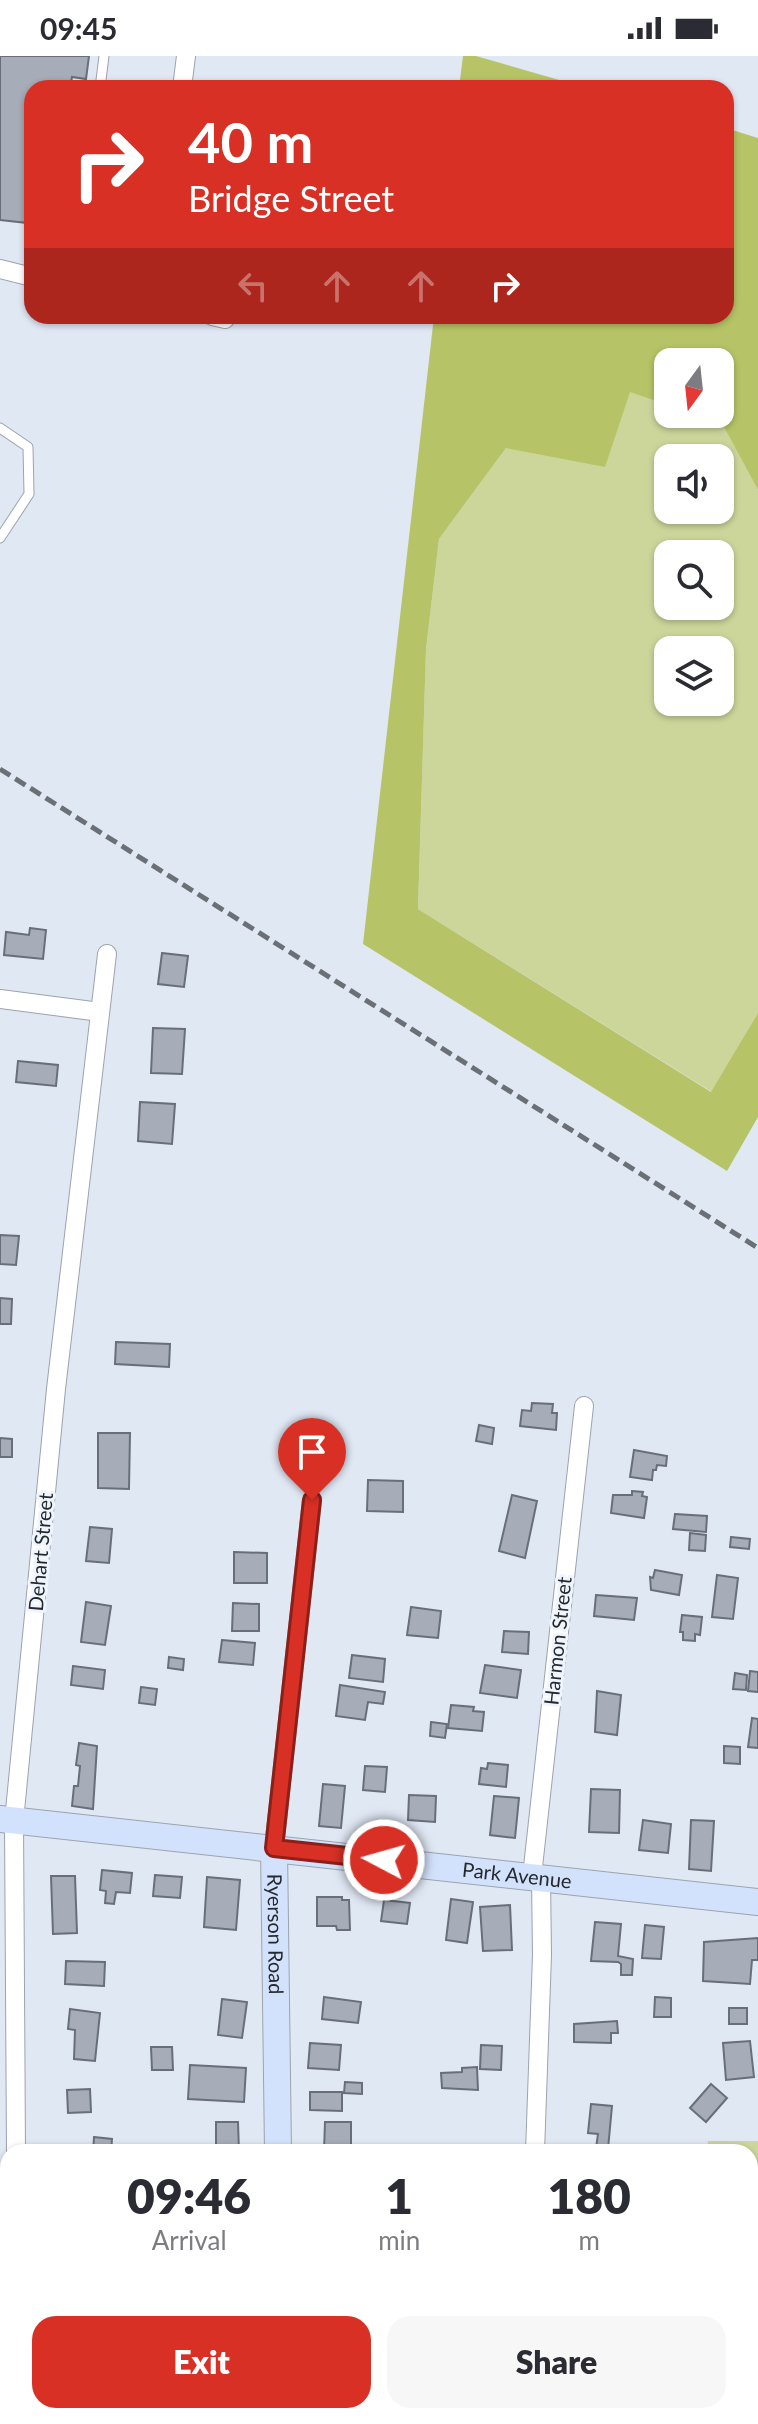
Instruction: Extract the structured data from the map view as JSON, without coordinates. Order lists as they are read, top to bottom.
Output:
{
  "streets": {
    "street": [
      "Dehart Street",
      "Harmon Street",
      "Park Avenue",
      "Ryerson Road"
    ]
  },
  "crossings": [
    ["Dehart Street", "Ryerson Road"],
    ["Harmon Street", "Park Avenue"],
    ["Park Avenue", "Ryerson Road"]
  ],
  "north": "bottom",
  "page": {
    "status": "09:45",
    "turn": ["40 m", "Bridge Street"],
    "eta": [
      "09:46",
      "Arrival",
      "1",
      "min",
      "180",
      "m"
    ],
    "buttons": ["Exit", "Share"]
  }
}
